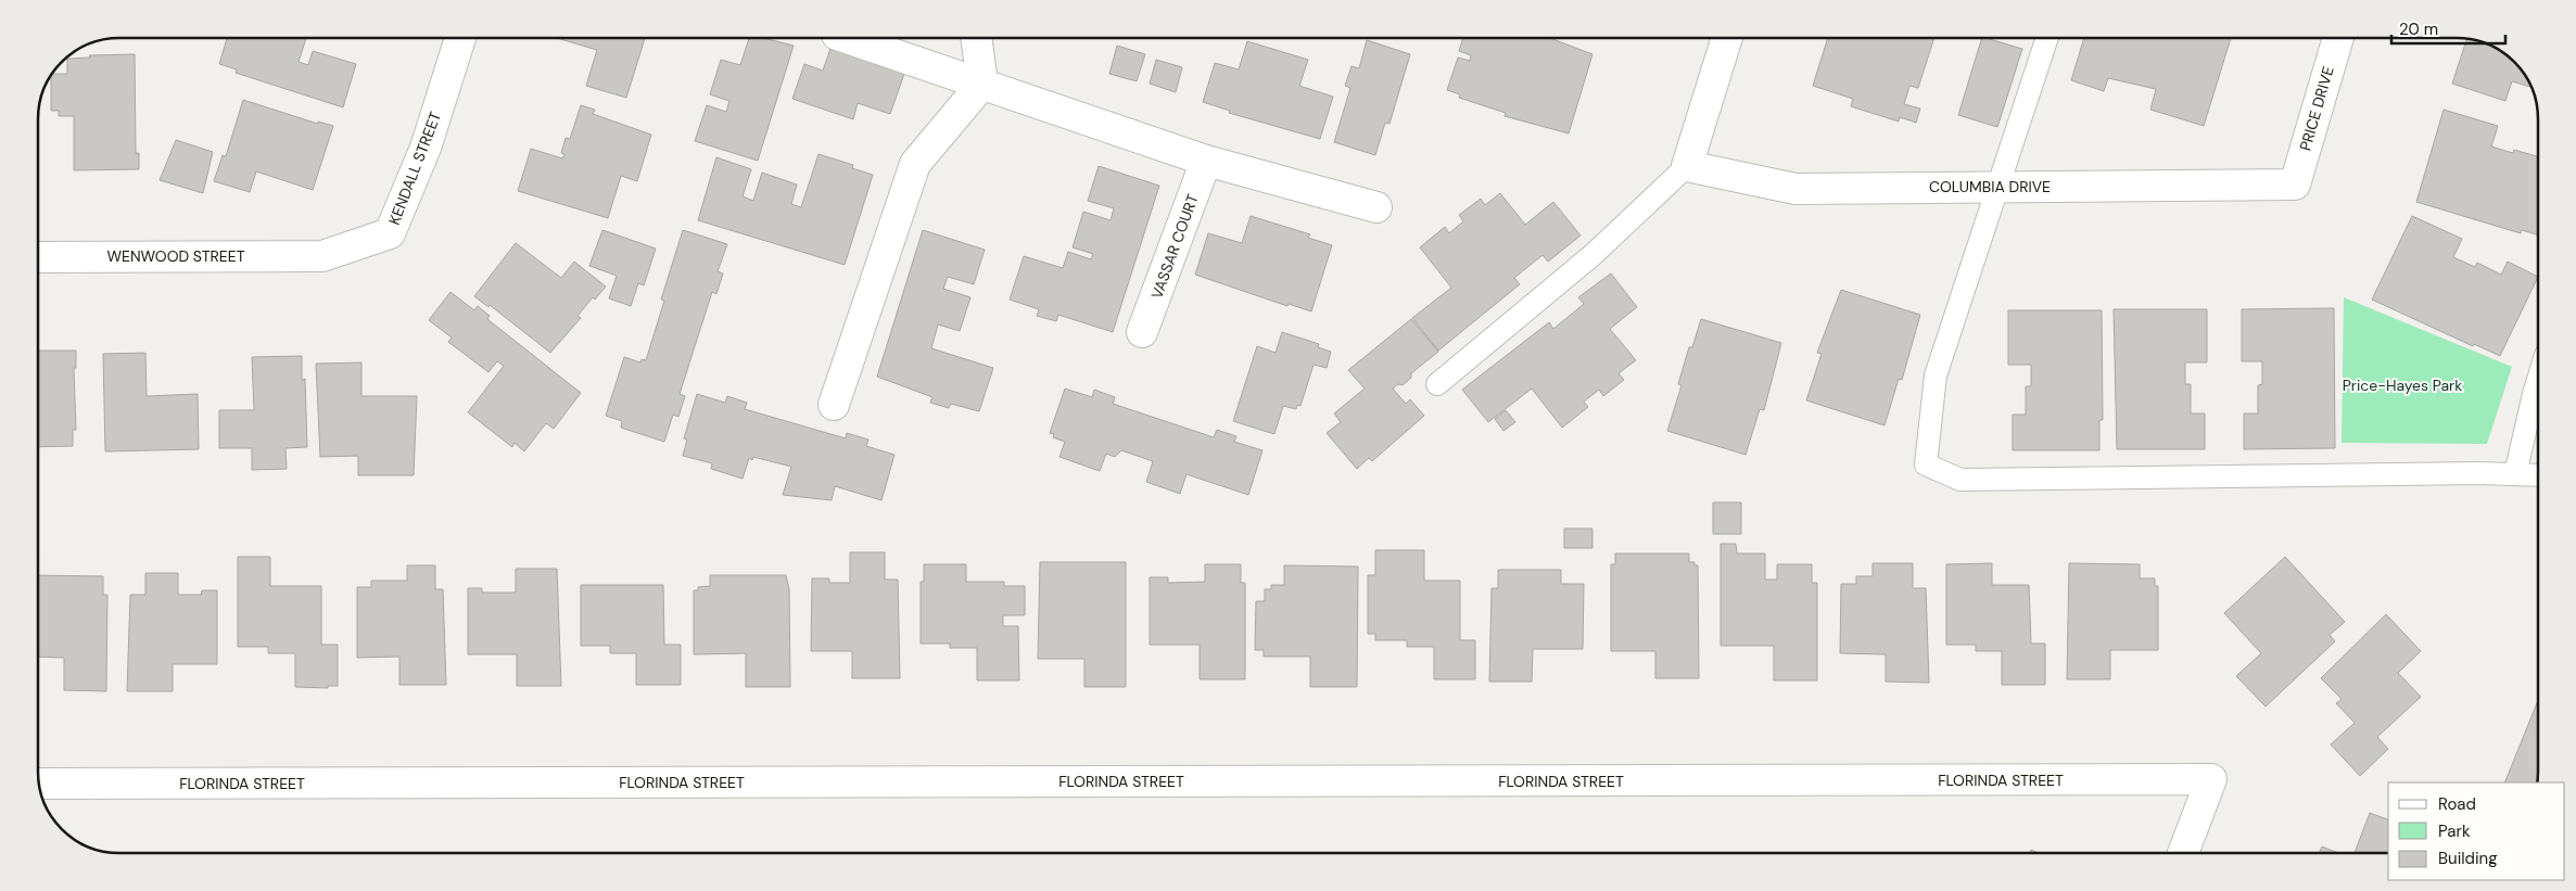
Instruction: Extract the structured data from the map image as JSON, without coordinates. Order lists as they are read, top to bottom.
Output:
{
  "streets": {
    "street": [
      "PRICE DRIVE",
      "KENDALL STREET",
      "COLUMBIA DRIVE",
      "VASSAR COURT",
      "WENWOOD STREET",
      "FLORINDA STREET"
    ]
  },
  "crossings": [
    ["PRICE DRIVE", "COLUMBIA DRIVE"],
    ["KENDALL STREET", "WENWOOD STREET"]
  ],
  "parks": ["Price-Hayes Park"],
  "legend": ["Road", "Park", "Building"],
  "scale_bar": "20 m"
}
